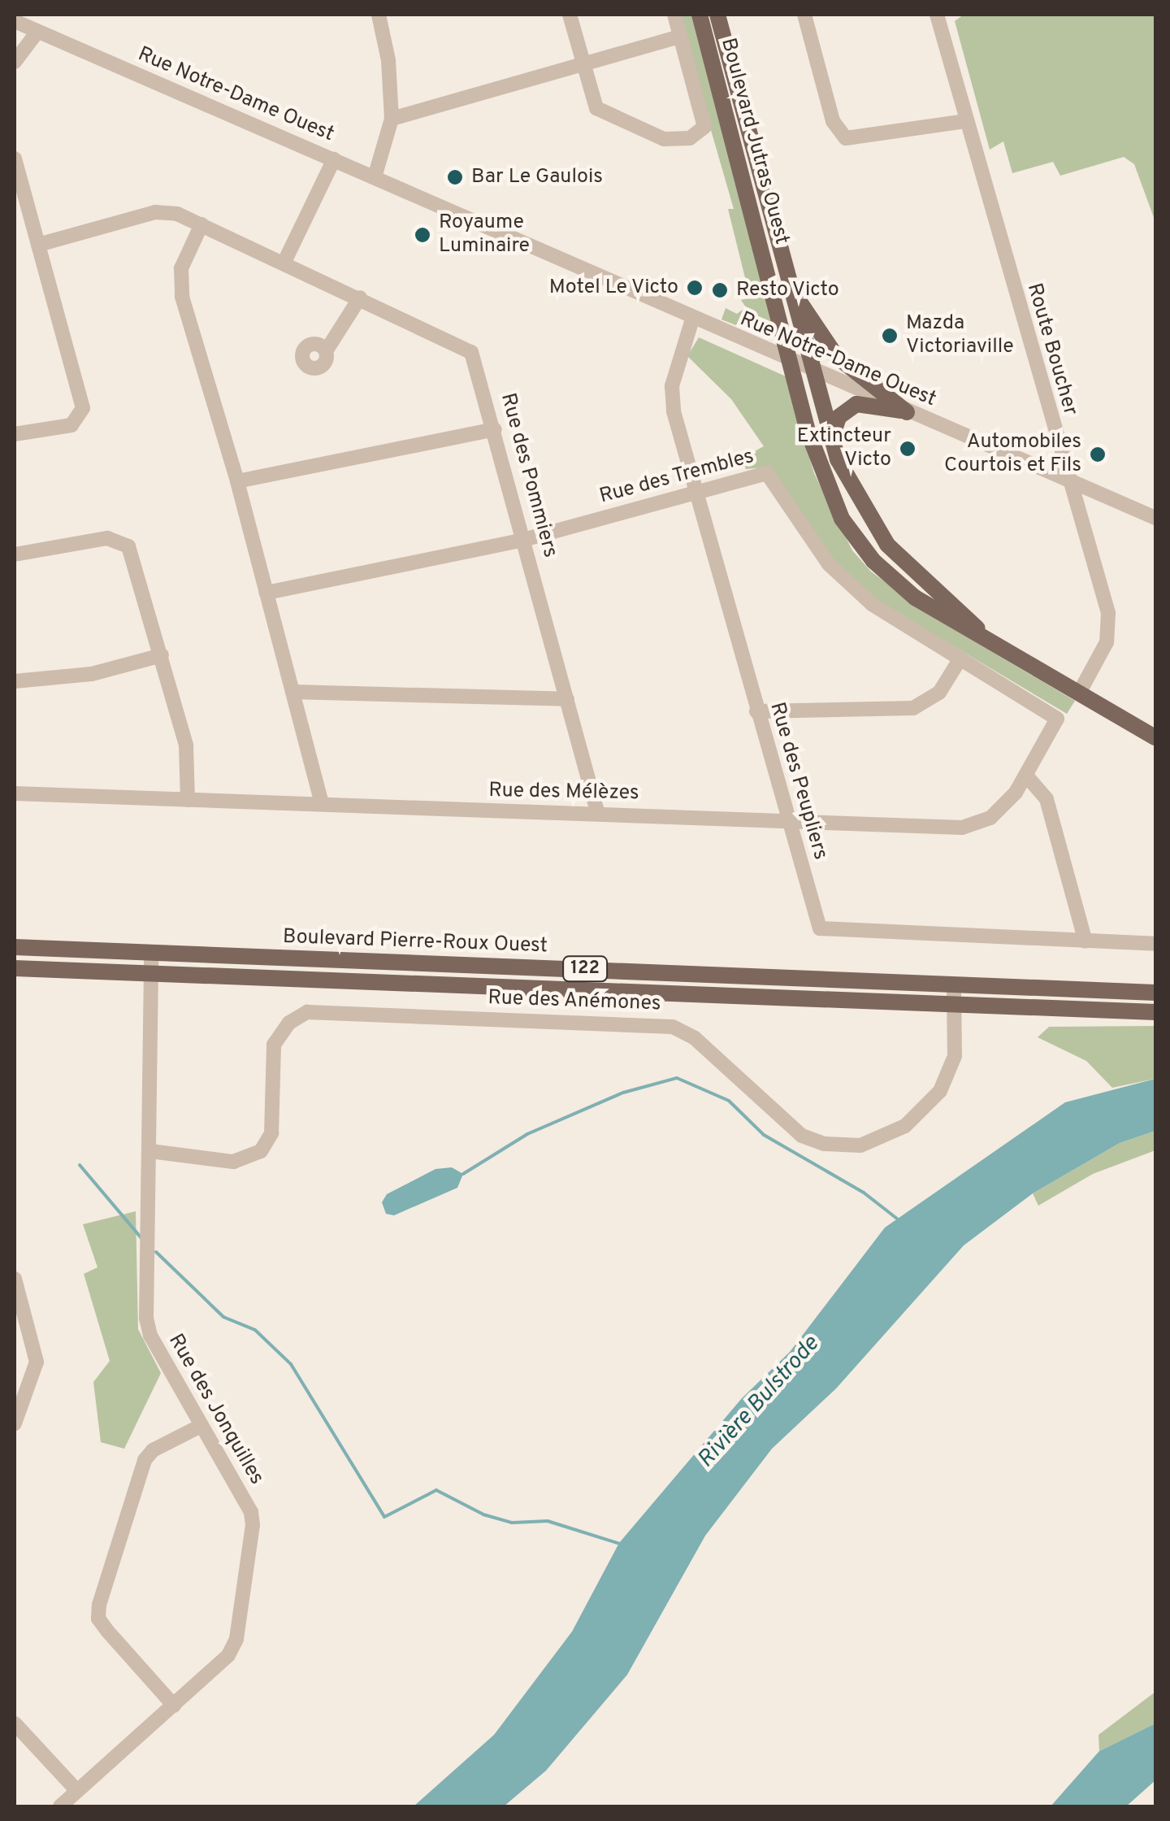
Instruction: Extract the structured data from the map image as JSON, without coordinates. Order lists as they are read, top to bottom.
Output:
{
  "streets": {
    "main road": ["Boulevard Jutras Ouest", "Boulevard Pierre-Roux Ouest", "122"],
    "street": [
      "Rue Notre-Dame Ouest",
      "Route Boucher",
      "Rue des Pommiers",
      "Rue des Trembles",
      "Rue des Peupliers",
      "Rue des Mélèzes",
      "Rue des Anémones",
      "Rue des Jonquilles"
    ]
  },
  "crossings": [
    ["Rue Notre-Dame Ouest", "Boulevard Jutras Ouest"],
    ["Rue Notre-Dame Ouest", "Route Boucher"],
    ["Rue Notre-Dame Ouest", "Rue des Peupliers"],
    ["Boulevard Jutras Ouest", "Route Boucher"],
    ["Rue des Pommiers", "Rue des Trembles"],
    ["Rue des Pommiers", "Rue des Mélèzes"],
    ["Rue des Trembles", "Rue des Peupliers"],
    ["Rue des Trembles", "Rue des Mélèzes"],
    ["Rue des Peupliers", "Rue des Mélèzes"],
    ["Boulevard Pierre-Roux Ouest", "Rue des Anémones"],
    ["Boulevard Pierre-Roux Ouest", "Rue des Jonquilles"],
    ["Rue des Anémones", "Rue des Jonquilles"]
  ],
  "water": ["Rivière Bulstrode"],
  "places": [
    "Bar Le Gaulois",
    "Royaume Luminaire",
    "Motel Le Victo",
    "Resto Victo",
    "Mazda Victoriaville",
    "Extincteur Victo",
    "Automobiles Courtois et Fils"
  ]
}
